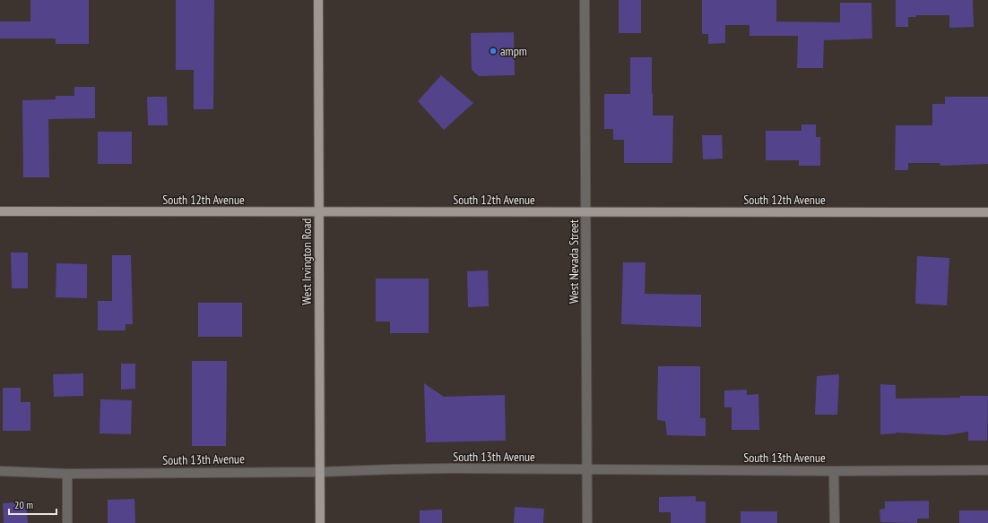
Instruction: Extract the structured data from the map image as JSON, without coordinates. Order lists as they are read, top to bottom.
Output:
{
  "streets": {
    "main road": ["South 12th Avenue", "West Irvington Road"],
    "street": ["West Nevada Street", "South 13th Avenue"]
  },
  "crossings": [
    ["South 12th Avenue", "West Irvington Road"],
    ["South 12th Avenue", "West Nevada Street"],
    ["West Irvington Road", "South 13th Avenue"],
    ["West Nevada Street", "South 13th Avenue"]
  ],
  "places": ["ampm"],
  "scale_bar": "20 m"
}
